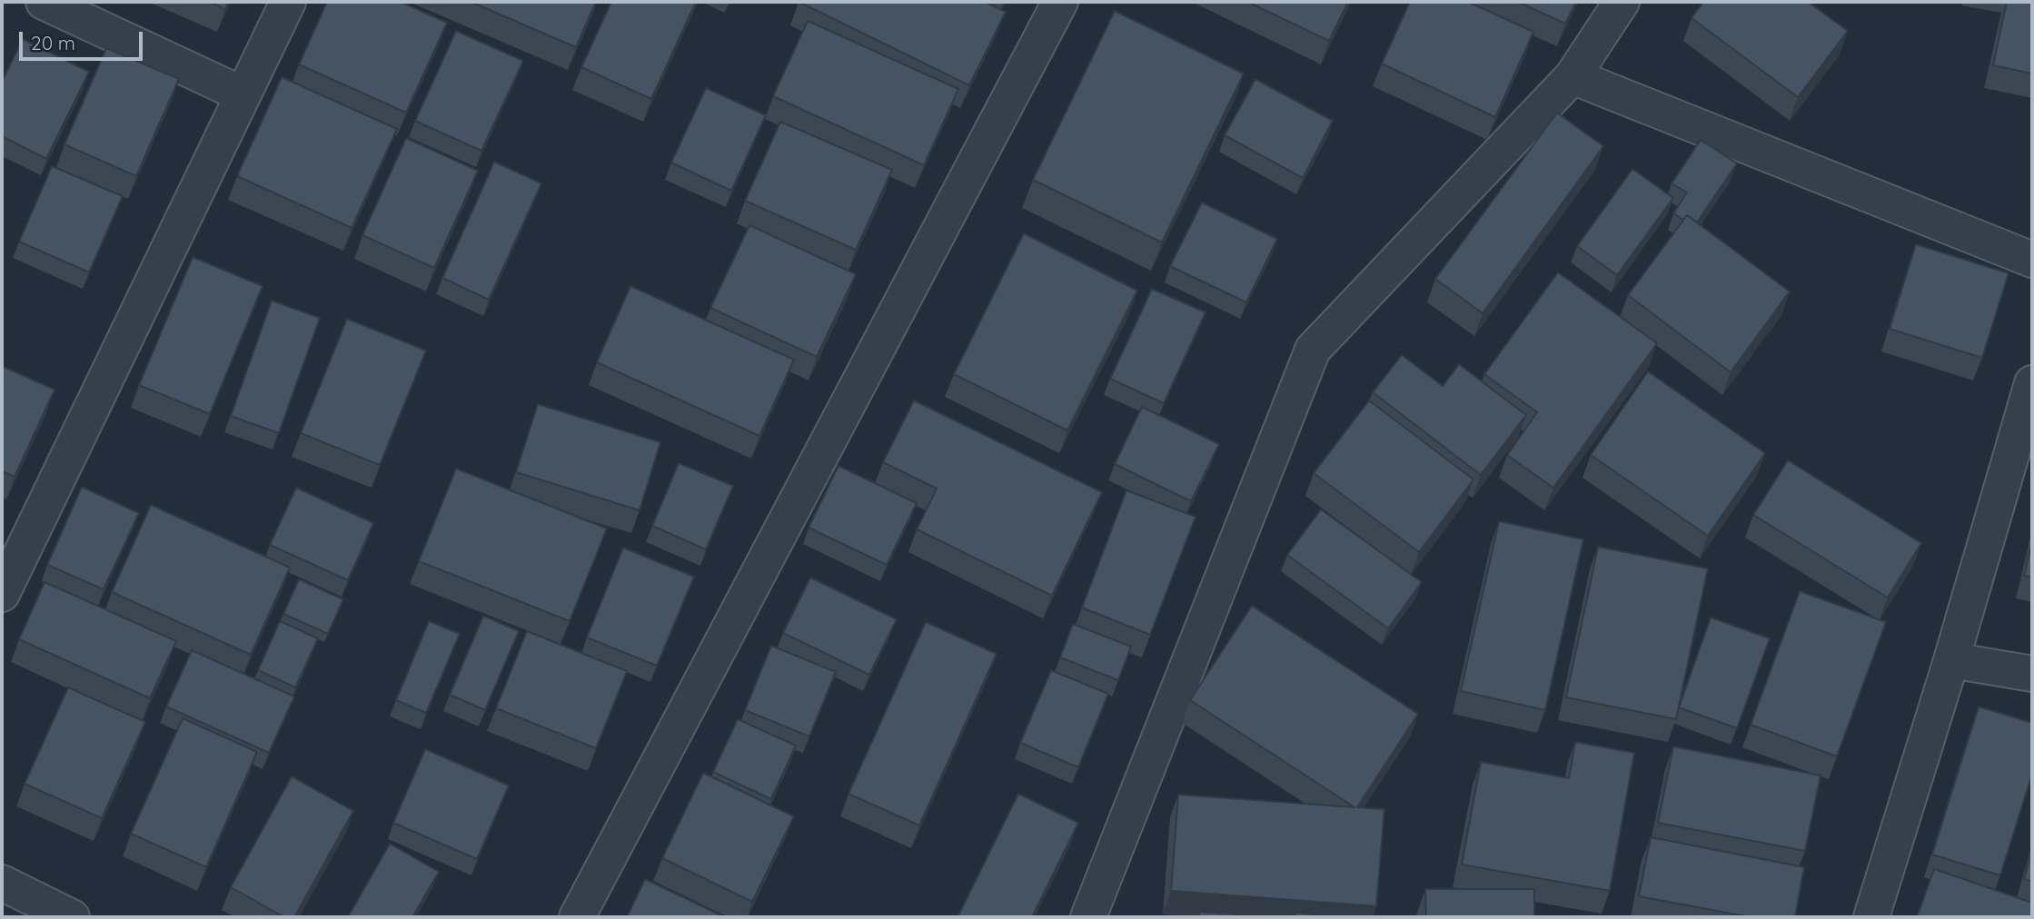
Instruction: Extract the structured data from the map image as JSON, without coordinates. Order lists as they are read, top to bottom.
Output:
{
  "scale_bar": "20 m"
}
